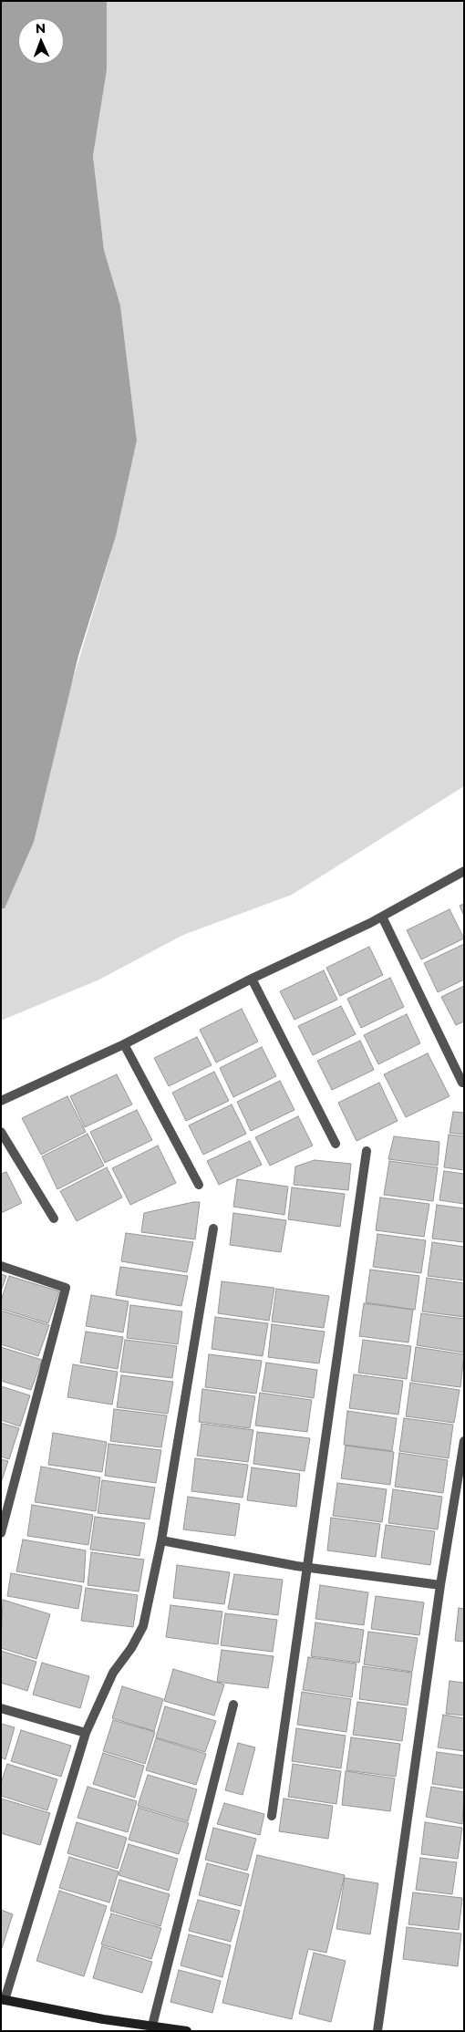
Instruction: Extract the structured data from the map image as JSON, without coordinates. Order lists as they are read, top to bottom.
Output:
{
  "north": "top"
}
